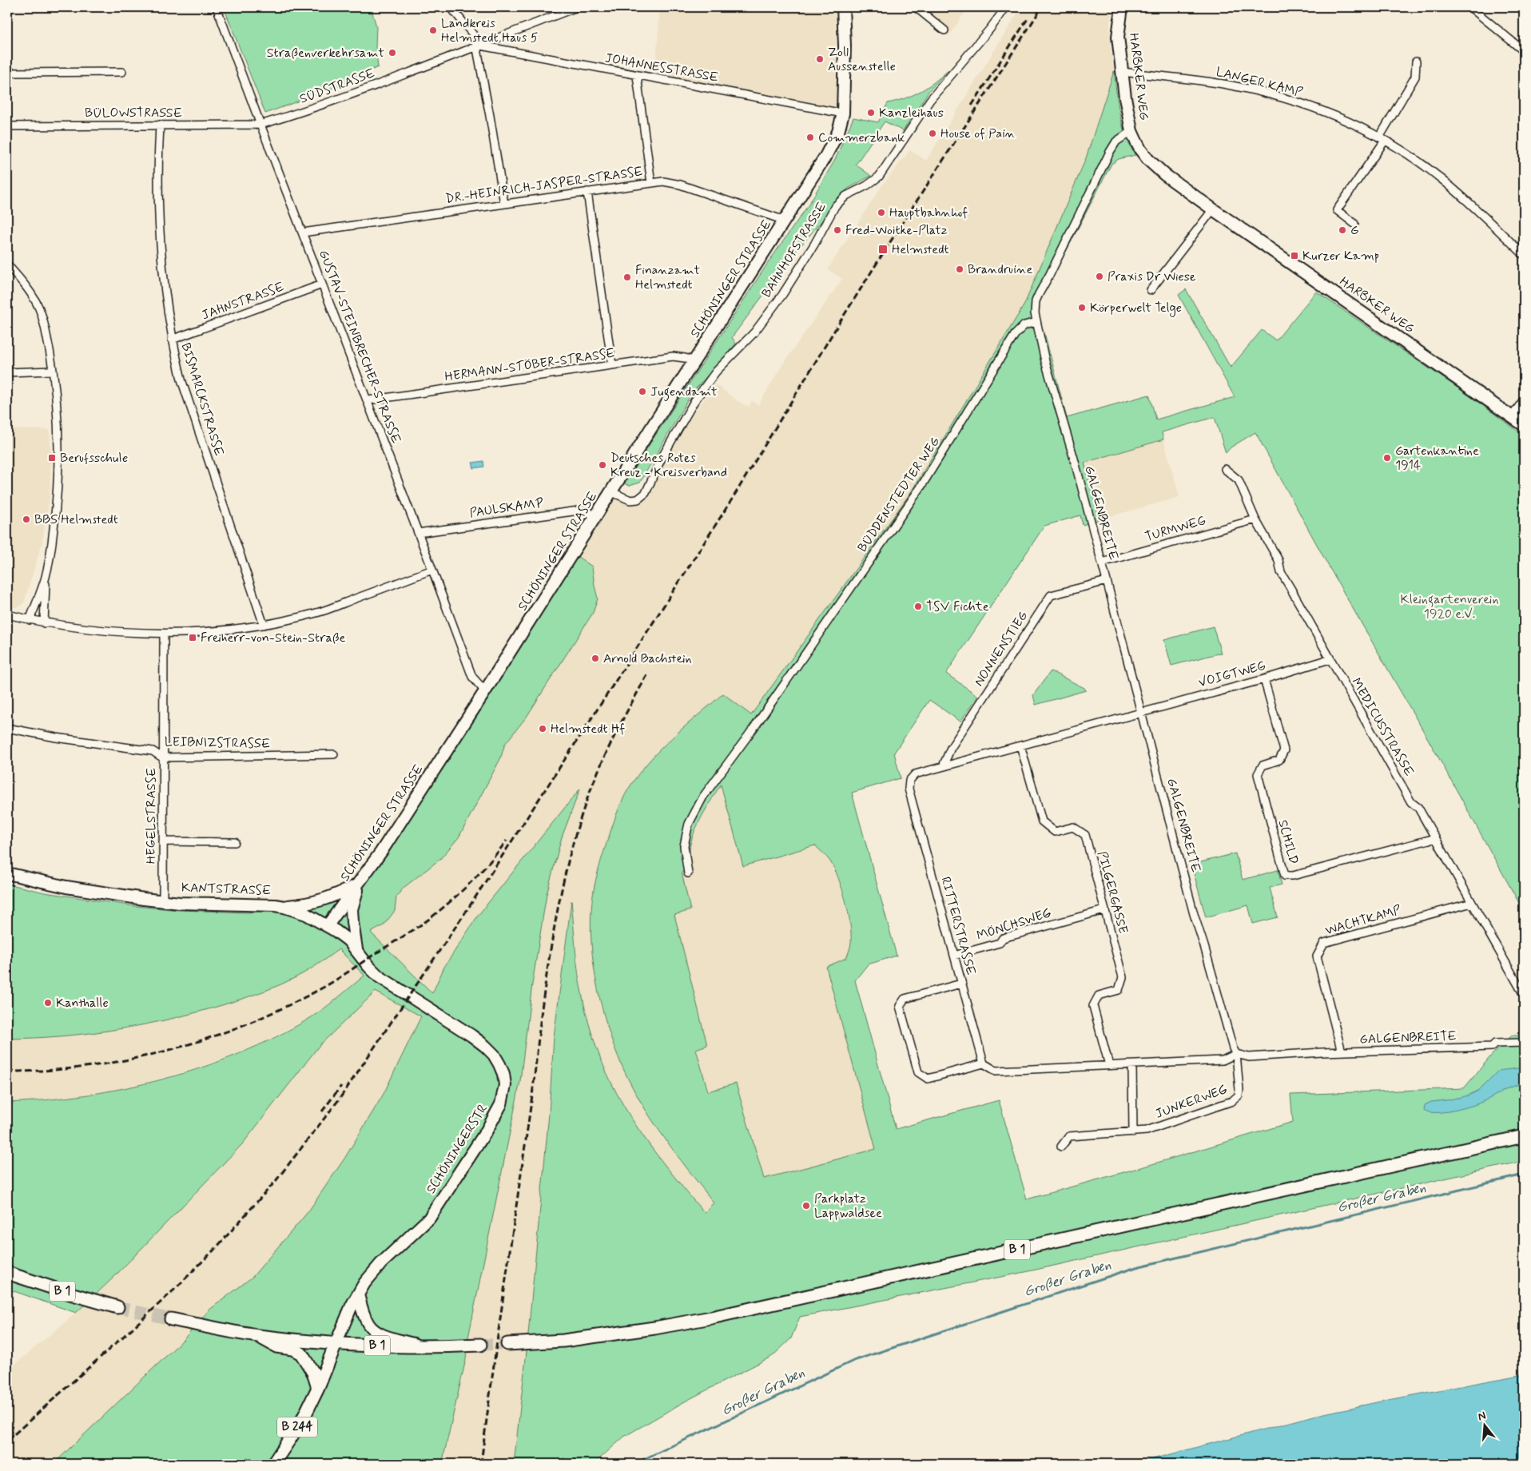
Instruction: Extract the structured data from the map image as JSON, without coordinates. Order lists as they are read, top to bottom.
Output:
{
  "streets": {
    "main road": [
      "HARBKER WEG",
      "SCHÖNINGER STRASSE",
      "KANTSTRASSE",
      "SCHÖNINGERSTR",
      "B 1",
      "B 244"
    ],
    "street": [
      "JOHANNESSTRASSE",
      "LANGER KAMP",
      "SÜDSTRASSE",
      "BÜLOWSTRASSE",
      "DR.-HEINRICH-JASPER-STRASSE",
      "BAHNHOFSTRASSE",
      "JAHNSTRASSE",
      "GUSTAV-STEINBRECHER-STRASSE",
      "HERMANN-STÖBER-STRASSE",
      "BISMARCKSTRASSE",
      "BÜDDENSTEDTER WEG",
      "PAULSKAMP",
      "GALGENBREITE",
      "TURMWEG",
      "NONNENSTIEG",
      "VOIGTWEG",
      "MEDICUSSTRASSE",
      "LEIBNIZSTRASSE",
      "HEGELSTRASSE",
      "SCHILD",
      "PILGERGASSE",
      "WACHTKAMP",
      "MÖNCHSWEG",
      "RITTERSTRASSE",
      "JUNKERWEG"
    ]
  },
  "crossings": [
    ["JOHANNESSTRASSE", "SÜDSTRASSE"],
    ["JOHANNESSTRASSE", "SCHÖNINGER STRASSE"],
    ["HARBKER WEG", "LANGER KAMP"],
    ["SÜDSTRASSE", "BÜLOWSTRASSE"],
    ["SÜDSTRASSE", "GUSTAV-STEINBRECHER-STRASSE"],
    ["BÜLOWSTRASSE", "GUSTAV-STEINBRECHER-STRASSE"],
    ["BÜLOWSTRASSE", "BISMARCKSTRASSE"],
    ["DR.-HEINRICH-JASPER-STRASSE", "SCHÖNINGER STRASSE"],
    ["DR.-HEINRICH-JASPER-STRASSE", "GUSTAV-STEINBRECHER-STRASSE"],
    ["BAHNHOFSTRASSE", "SCHÖNINGER STRASSE"],
    ["SCHÖNINGER STRASSE", "GUSTAV-STEINBRECHER-STRASSE"],
    ["SCHÖNINGER STRASSE", "HERMANN-STÖBER-STRASSE"],
    ["SCHÖNINGER STRASSE", "PAULSKAMP"],
    ["SCHÖNINGER STRASSE", "KANTSTRASSE"],
    ["JAHNSTRASSE", "GUSTAV-STEINBRECHER-STRASSE"],
    ["JAHNSTRASSE", "BISMARCKSTRASSE"],
    ["GUSTAV-STEINBRECHER-STRASSE", "HERMANN-STÖBER-STRASSE"],
    ["GUSTAV-STEINBRECHER-STRASSE", "PAULSKAMP"],
    ["BÜDDENSTEDTER WEG", "GALGENBREITE"],
    ["GALGENBREITE", "TURMWEG"],
    ["GALGENBREITE", "NONNENSTIEG"],
    ["GALGENBREITE", "VOIGTWEG"],
    ["GALGENBREITE", "WACHTKAMP"],
    ["GALGENBREITE", "RITTERSTRASSE"],
    ["GALGENBREITE", "JUNKERWEG"],
    ["TURMWEG", "MEDICUSSTRASSE"],
    ["NONNENSTIEG", "RITTERSTRASSE"],
    ["VOIGTWEG", "MEDICUSSTRASSE"],
    ["VOIGTWEG", "SCHILD"],
    ["VOIGTWEG", "RITTERSTRASSE"],
    ["MEDICUSSTRASSE", "SCHILD"],
    ["MEDICUSSTRASSE", "WACHTKAMP"],
    ["LEIBNIZSTRASSE", "HEGELSTRASSE"],
    ["HEGELSTRASSE", "KANTSTRASSE"],
    ["KANTSTRASSE", "SCHÖNINGERSTR"],
    ["PILGERGASSE", "MÖNCHSWEG"],
    ["PILGERGASSE", "RITTERSTRASSE"],
    ["MÖNCHSWEG", "RITTERSTRASSE"],
    ["B 1", "B 244"]
  ],
  "water": ["Großer Graben"],
  "parks": ["Kleingartenverein 1920 e.V."],
  "places": {
    "other": [
      "Landkreis Helmstedt Haus 5",
      "Straßenverkehrsamt",
      "Zoll Aussenstelle",
      "Kanzleihaus",
      "House of Pain",
      "Commerzbank",
      "Hauptbahnhof",
      "Fred-Woitke-Platz",
      "G",
      "Brandruine",
      "Praxis Dr Wiese",
      "Finanzamt Helmstedt",
      "Körperwelt Telge",
      "Jugendamt",
      "Gartenkantine 1914",
      "Deutsches Rotes Kreuz - Kreisverband",
      "BBS Helmstedt",
      "TSV Fichte",
      "Arnold Bachstein",
      "Helmstedt Hf",
      "Kanthalle",
      "Parkplatz Lappwaldsee"
    ],
    "transit": [
      "Helmstedt",
      "Kurzer Kamp",
      "Berufsschule",
      "Freiherr-von-Stein-Straße"
    ]
  },
  "north": "top"
}
